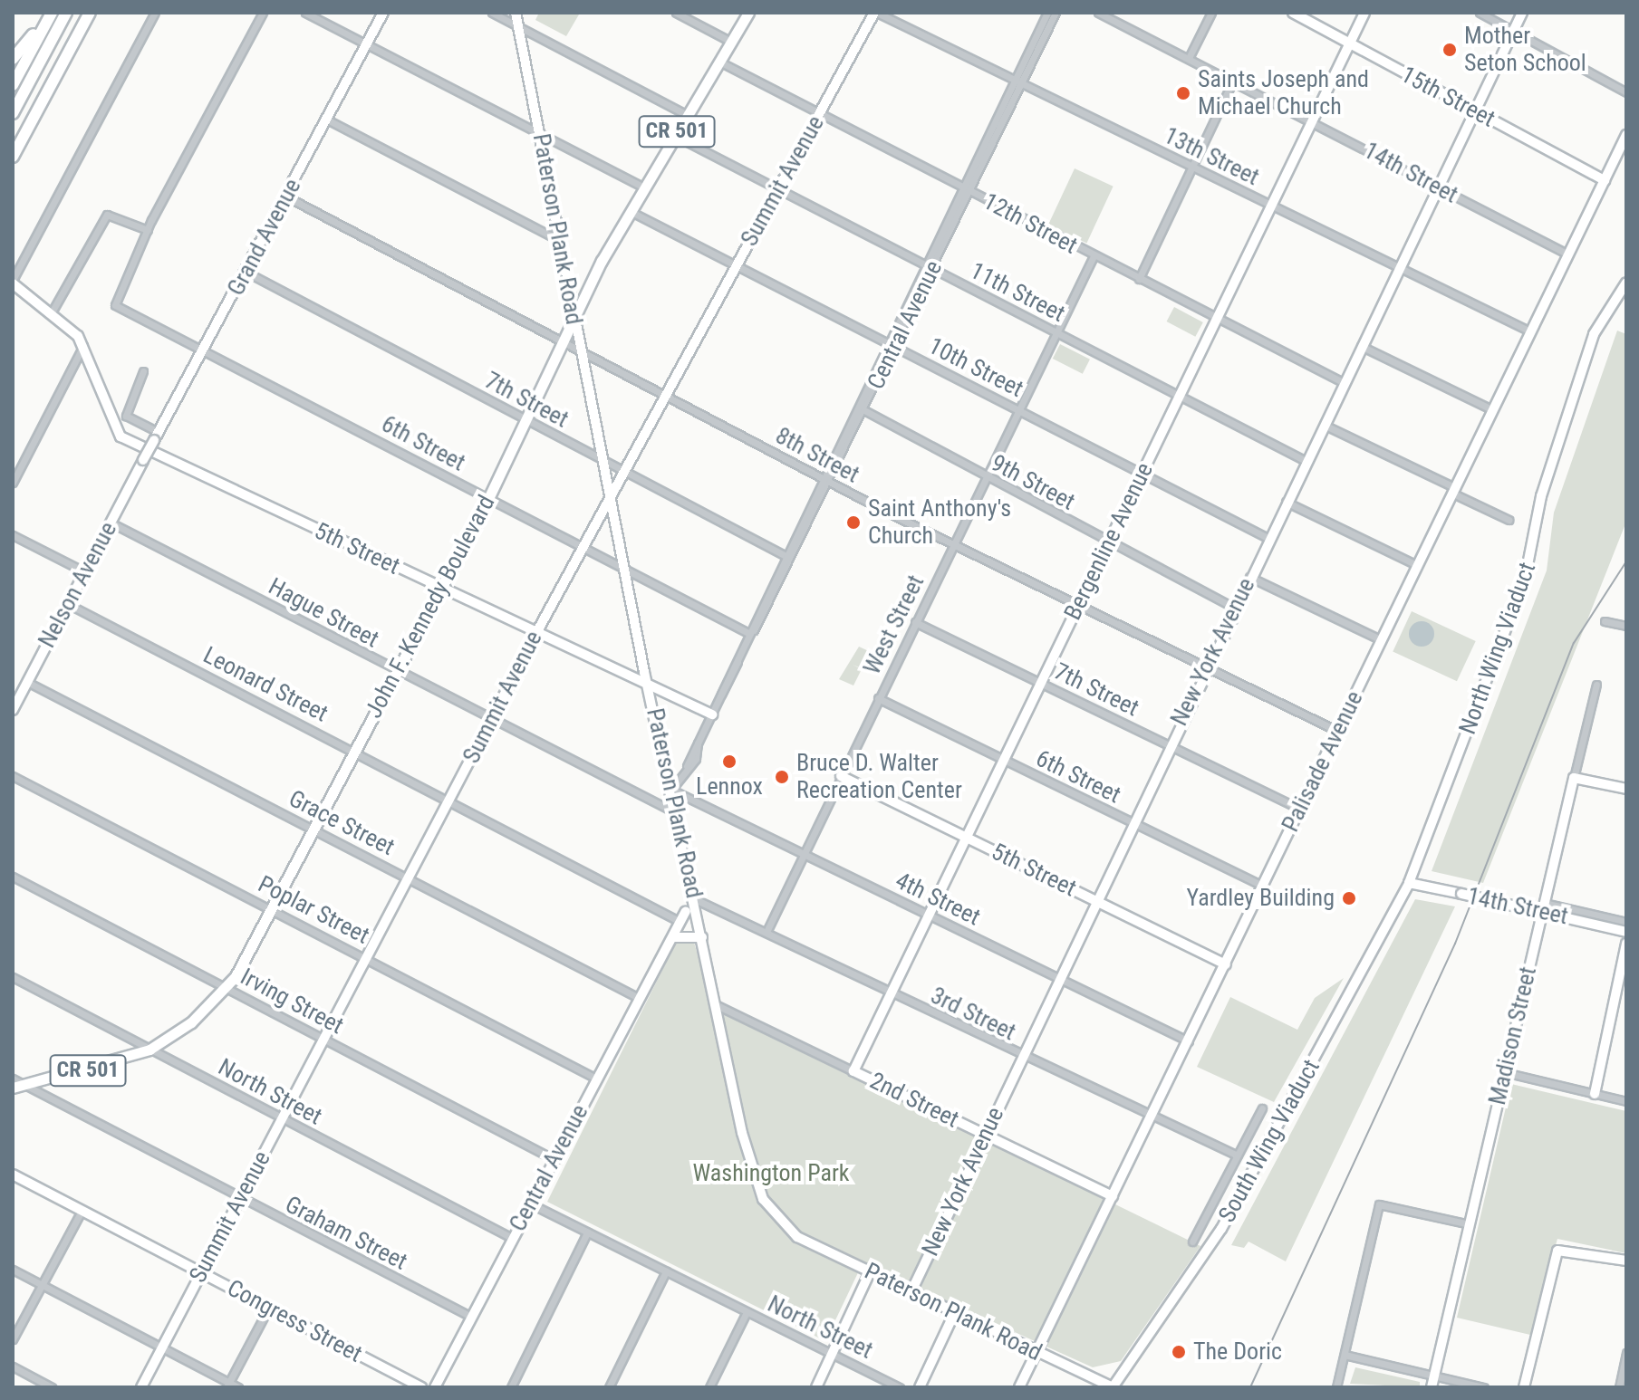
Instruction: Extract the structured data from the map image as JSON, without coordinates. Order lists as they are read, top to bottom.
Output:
{
  "streets": {
    "main road": ["CR 501", "John F. Kennedy Boulevard"],
    "street": [
      "15th Street",
      "13th Street",
      "14th Street",
      "Summit Avenue",
      "12th Street",
      "Paterson Plank Road",
      "Grand Avenue",
      "11th Street",
      "Central Avenue",
      "10th Street",
      "7th Street",
      "6th Street",
      "8th Street",
      "9th Street",
      "Bergenline Avenue",
      "5th Street",
      "Nelson Avenue",
      "Hague Street",
      "West Street",
      "North Wing Viaduct",
      "New York Avenue",
      "Leonard Street",
      "Palisade Avenue",
      "Grace Street",
      "4th Street",
      "Poplar Street",
      "Irving Street",
      "3rd Street",
      "Madison Street",
      "North Street",
      "2nd Street",
      "South Wing Viaduct",
      "Graham Street",
      "Congress Street"
    ]
  },
  "crossings": [
    ["15th Street", "Bergenline Avenue"],
    ["15th Street", "New York Avenue"],
    ["15th Street", "Palisade Avenue"],
    ["13th Street", "Summit Avenue"],
    ["13th Street", "Central Avenue"],
    ["13th Street", "Bergenline Avenue"],
    ["13th Street", "New York Avenue"],
    ["13th Street", "Palisade Avenue"],
    ["14th Street", "Bergenline Avenue"],
    ["14th Street", "North Wing Viaduct"],
    ["14th Street", "New York Avenue"],
    ["14th Street", "Palisade Avenue"],
    ["14th Street", "Madison Street"],
    ["14th Street", "South Wing Viaduct"],
    ["Summit Avenue", "12th Street"],
    ["Summit Avenue", "Paterson Plank Road"],
    ["Summit Avenue", "11th Street"],
    ["Summit Avenue", "10th Street"],
    ["Summit Avenue", "7th Street"],
    ["Summit Avenue", "6th Street"],
    ["Summit Avenue", "8th Street"],
    ["Summit Avenue", "5th Street"],
    ["Summit Avenue", "Hague Street"],
    ["Summit Avenue", "Leonard Street"],
    ["Summit Avenue", "Grace Street"],
    ["Summit Avenue", "Poplar Street"],
    ["Summit Avenue", "Irving Street"],
    ["Summit Avenue", "North Street"],
    ["Summit Avenue", "Graham Street"],
    ["Summit Avenue", "Congress Street"],
    ["12th Street", "Central Avenue"],
    ["12th Street", "Bergenline Avenue"],
    ["12th Street", "John F. Kennedy Boulevard"],
    ["12th Street", "West Street"],
    ["12th Street", "New York Avenue"],
    ["Paterson Plank Road", "Central Avenue"],
    ["Paterson Plank Road", "7th Street"],
    ["Paterson Plank Road", "6th Street"],
    ["Paterson Plank Road", "8th Street"],
    ["Paterson Plank Road", "5th Street"],
    ["Paterson Plank Road", "John F. Kennedy Boulevard"],
    ["Paterson Plank Road", "Hague Street"],
    ["Paterson Plank Road", "New York Avenue"],
    ["Paterson Plank Road", "Palisade Avenue"],
    ["Paterson Plank Road", "4th Street"],
    ["Paterson Plank Road", "3rd Street"],
    ["Paterson Plank Road", "2nd Street"],
    ["Paterson Plank Road", "South Wing Viaduct"],
    ["Grand Avenue", "7th Street"],
    ["Grand Avenue", "6th Street"],
    ["Grand Avenue", "8th Street"],
    ["Grand Avenue", "Nelson Avenue"],
    ["11th Street", "Central Avenue"],
    ["11th Street", "Bergenline Avenue"],
    ["11th Street", "John F. Kennedy Boulevard"],
    ["11th Street", "West Street"],
    ["11th Street", "New York Avenue"],
    ["Central Avenue", "10th Street"],
    ["Central Avenue", "7th Street"],
    ["Central Avenue", "6th Street"],
    ["Central Avenue", "8th Street"],
    ["Central Avenue", "9th Street"],
    ["Central Avenue", "5th Street"],
    ["Central Avenue", "Leonard Street"],
    ["Central Avenue", "Grace Street"],
    ["Central Avenue", "4th Street"],
    ["Central Avenue", "Poplar Street"],
    ["Central Avenue", "Irving Street"],
    ["Central Avenue", "3rd Street"],
    ["Central Avenue", "North Street"],
    ["Central Avenue", "Graham Street"],
    ["10th Street", "Bergenline Avenue"],
    ["10th Street", "John F. Kennedy Boulevard"],
    ["10th Street", "West Street"],
    ["10th Street", "New York Avenue"],
    ["7th Street", "Bergenline Avenue"],
    ["7th Street", "John F. Kennedy Boulevard"],
    ["7th Street", "West Street"],
    ["7th Street", "New York Avenue"],
    ["7th Street", "Palisade Avenue"],
    ["6th Street", "Bergenline Avenue"],
    ["6th Street", "John F. Kennedy Boulevard"],
    ["6th Street", "West Street"],
    ["6th Street", "New York Avenue"],
    ["6th Street", "Palisade Avenue"],
    ["8th Street", "Bergenline Avenue"],
    ["8th Street", "John F. Kennedy Boulevard"],
    ["8th Street", "West Street"],
    ["8th Street", "New York Avenue"],
    ["8th Street", "Palisade Avenue"],
    ["9th Street", "Bergenline Avenue"],
    ["9th Street", "West Street"],
    ["9th Street", "New York Avenue"],
    ["Bergenline Avenue", "5th Street"],
    ["Bergenline Avenue", "4th Street"],
    ["Bergenline Avenue", "3rd Street"],
    ["Bergenline Avenue", "2nd Street"],
    ["5th Street", "John F. Kennedy Boulevard"],
    ["5th Street", "West Street"],
    ["5th Street", "New York Avenue"],
    ["5th Street", "Palisade Avenue"],
    ["Nelson Avenue", "Hague Street"],
    ["Nelson Avenue", "Leonard Street"],
    ["Nelson Avenue", "Grace Street"],
    ["John F. Kennedy Boulevard", "Hague Street"],
    ["John F. Kennedy Boulevard", "Leonard Street"],
    ["John F. Kennedy Boulevard", "Grace Street"],
    ["John F. Kennedy Boulevard", "Poplar Street"],
    ["John F. Kennedy Boulevard", "Irving Street"],
    ["John F. Kennedy Boulevard", "North Street"],
    ["John F. Kennedy Boulevard", "Graham Street"],
    ["West Street", "4th Street"],
    ["West Street", "3rd Street"],
    ["North Wing Viaduct", "South Wing Viaduct"],
    ["New York Avenue", "4th Street"],
    ["New York Avenue", "3rd Street"],
    ["New York Avenue", "2nd Street"],
    ["Palisade Avenue", "4th Street"],
    ["Palisade Avenue", "3rd Street"],
    ["Palisade Avenue", "2nd Street"]
  ],
  "parks": ["Washington Park"],
  "places": [
    "Mother Seton School",
    "Saints Joseph and Michael Church",
    "Saint Anthony's Church",
    "Lennox",
    "Bruce D. Walter Recreation Center",
    "Yardley Building",
    "The Doric"
  ]
}
